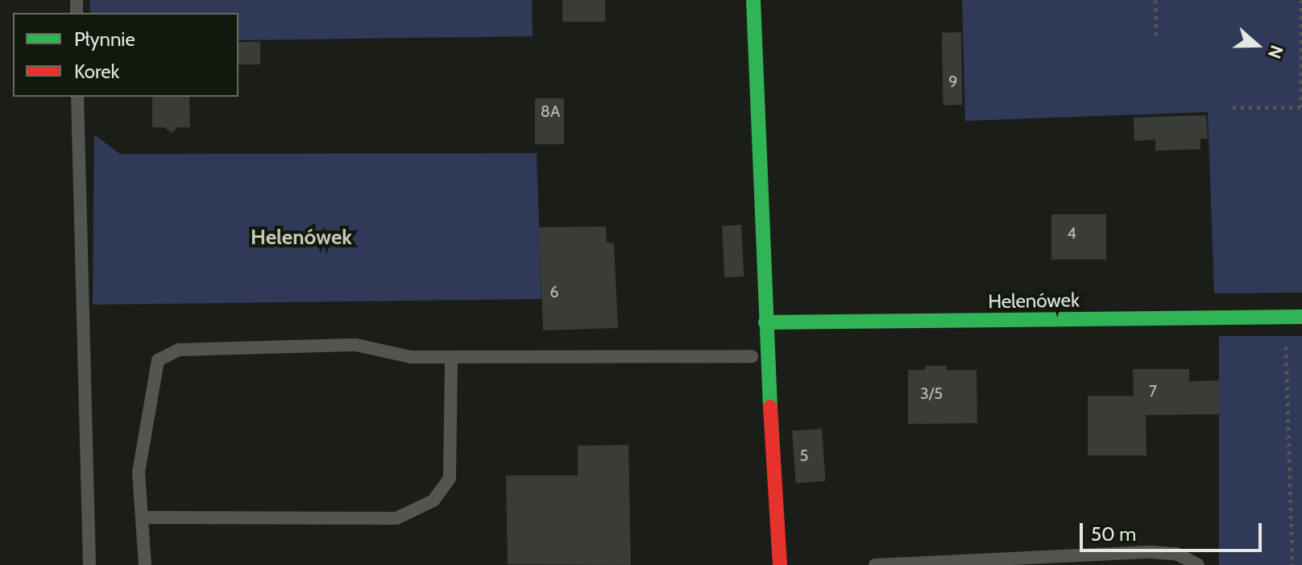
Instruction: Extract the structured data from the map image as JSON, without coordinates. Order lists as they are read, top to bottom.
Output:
{
  "streets": {
    "street": ["Helenówek"]
  },
  "districts": ["Helenówek"],
  "house_numbers": [
    "9",
    "8A",
    "4",
    "6",
    "7",
    "3/5",
    "5"
  ],
  "legend": ["Płynnie", "Korek"],
  "scale_bar": "50 m",
  "north": "right"
}
